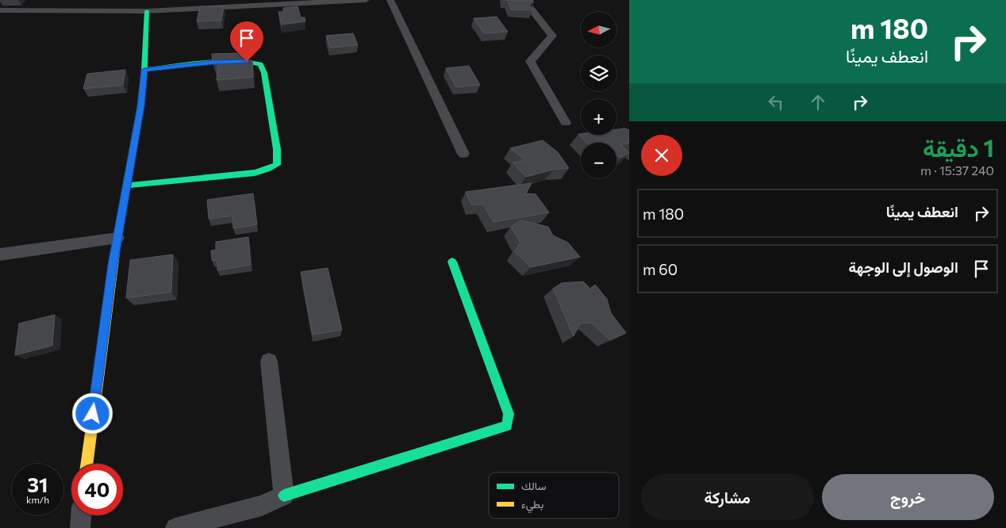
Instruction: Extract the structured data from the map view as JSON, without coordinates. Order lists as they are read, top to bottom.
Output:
{
  "legend": ["سالك", "بطيء"],
  "north": "left",
  "page": {
    "turn": ["180 m", "انعطف يمينًا"],
    "map_buttons": ["+", "−"],
    "heading": ["1 دقيقة", "240 m · 15:37"],
    "list": [
      {
        "name": "انعطف يمينًا",
        "value": "180 m"
      },
      {
        "name": "الوصول إلى الوجهة",
        "value": "60 m"
      }
    ],
    "speed": "31 km/h",
    "limit": "40",
    "buttons": ["خروج", "مشاركة"]
  }
}
